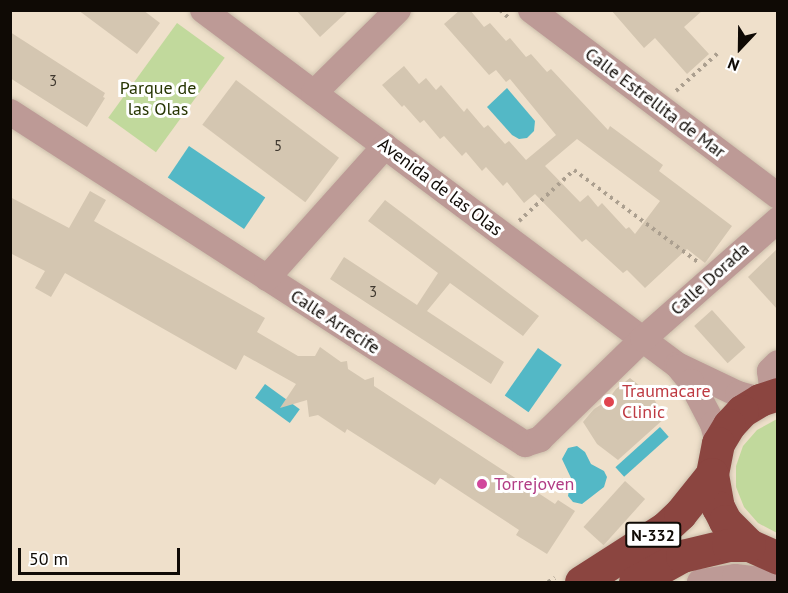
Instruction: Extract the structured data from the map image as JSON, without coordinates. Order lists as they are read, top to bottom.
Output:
{
  "streets": {
    "highway": ["N-332"],
    "street": [
      "Calle Estrellita de Mar",
      "Avenida de las Olas",
      "Calle Dorada",
      "Calle Arrecife"
    ]
  },
  "crossings": [
    ["Avenida de las Olas", "Calle Dorada"],
    ["Avenida de las Olas", "Calle Arrecife"],
    ["Avenida de las Olas", "N-332"],
    ["Calle Dorada", "Calle Arrecife"]
  ],
  "parks": ["Parque de las Olas"],
  "places": ["Traumacare Clinic", "Torrejoven"],
  "house_numbers": ["3", "5", "3"],
  "scale_bar": "50 m",
  "north": "bottom"
}
